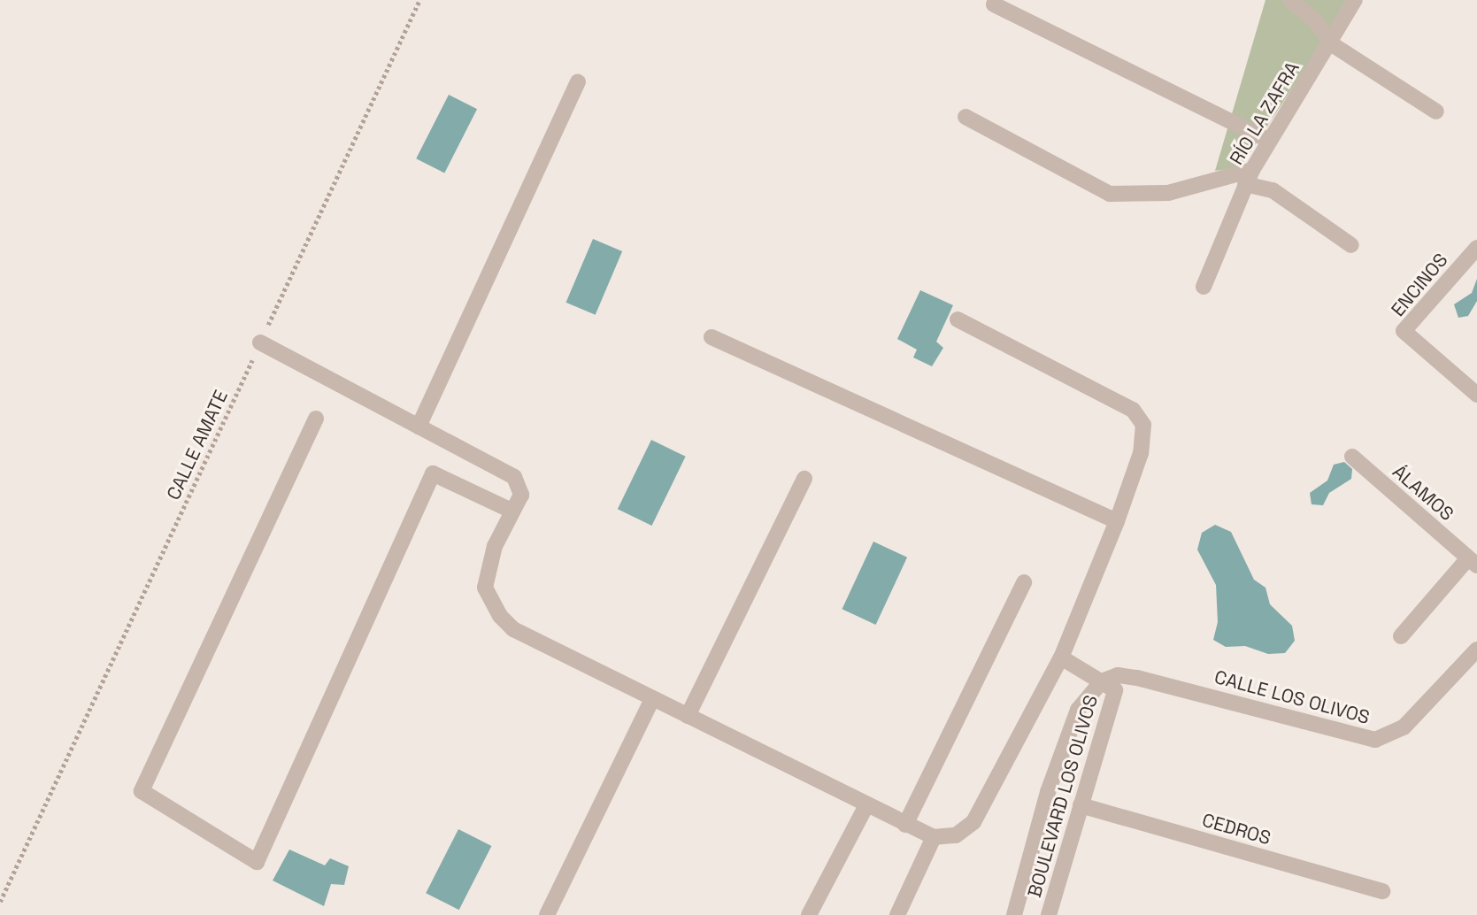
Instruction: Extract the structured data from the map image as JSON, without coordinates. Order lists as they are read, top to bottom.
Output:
{
  "streets": {
    "street": [
      "RÍO LA ZAFRA",
      "ENCINOS",
      "ÁLAMOS",
      "CALLE LOS OLIVOS",
      "BOULEVARD LOS OLIVOS",
      "CEDROS"
    ],
    "path": ["CALLE AMATE"]
  },
  "crossings": [
    ["CALLE LOS OLIVOS", "BOULEVARD LOS OLIVOS"],
    ["BOULEVARD LOS OLIVOS", "CEDROS"]
  ]
}
